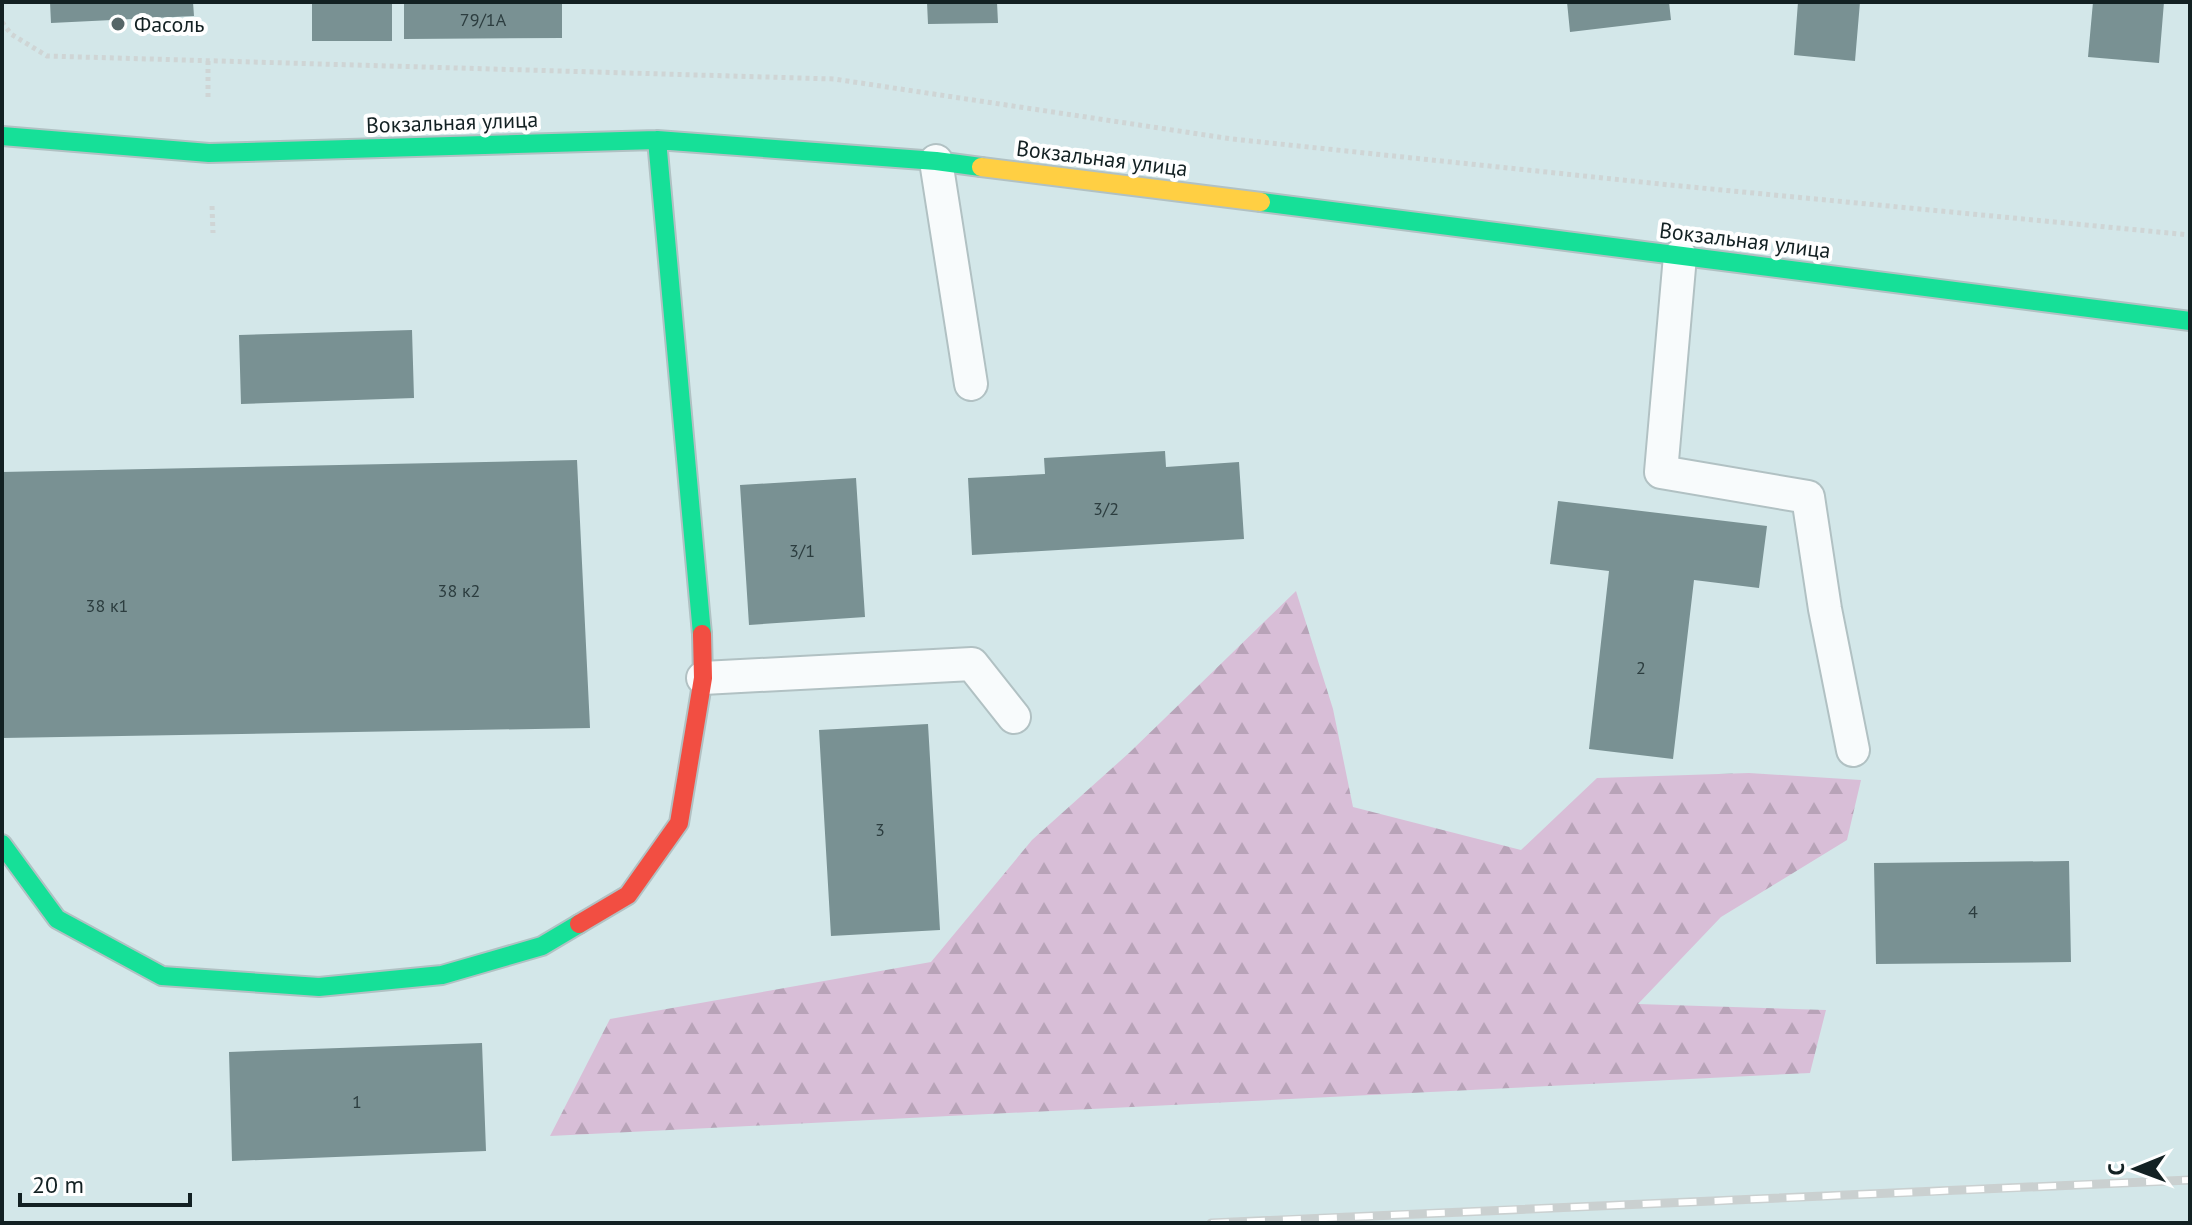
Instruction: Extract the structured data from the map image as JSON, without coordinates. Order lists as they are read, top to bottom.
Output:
{
  "streets": {
    "main road": ["Вокзальная улица"]
  },
  "places": ["Фасоль"],
  "house_numbers": [
    "79/1А",
    "3/2",
    "3/1",
    "38 к2",
    "38 к1",
    "2",
    "3",
    "4",
    "1"
  ],
  "scale_bar": "20 m",
  "north": "left"
}
